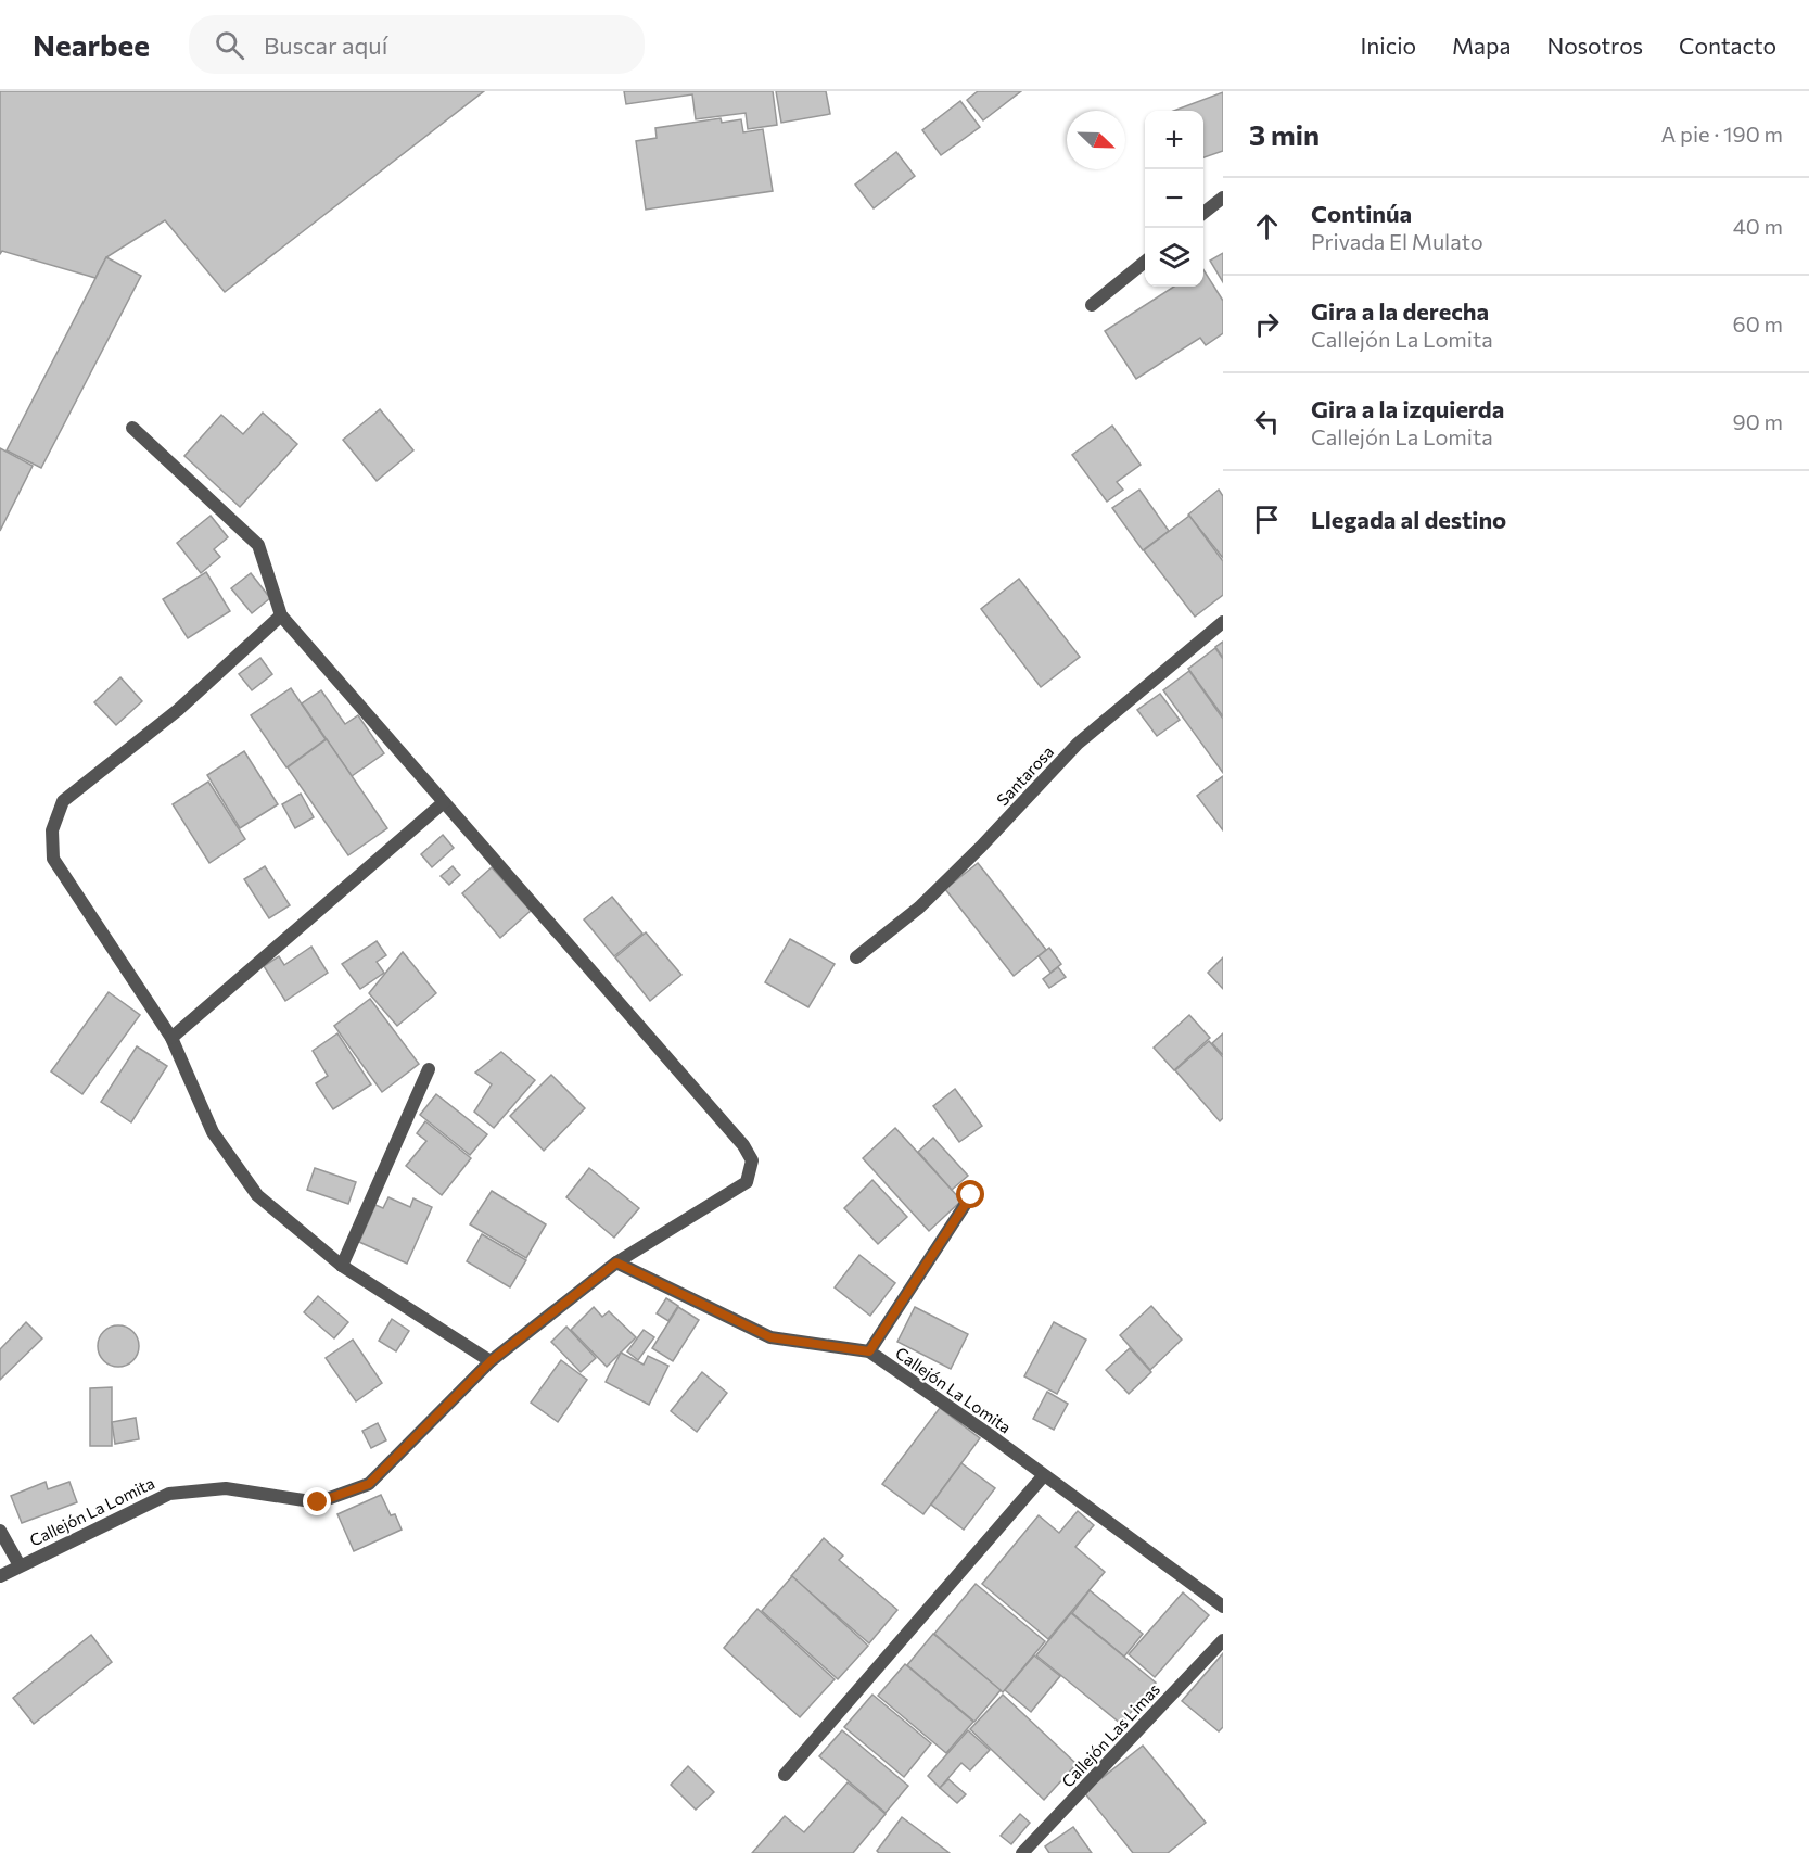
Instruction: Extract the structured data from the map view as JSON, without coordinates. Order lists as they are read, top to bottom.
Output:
{
  "streets": {
    "street": ["Santarosa", "Callejón La Lomita", "Callejón Las Limas"]
  },
  "north": "bottom right",
  "page": {
    "header": "Nearbee",
    "search": "Buscar aquí",
    "nav": [
      "Inicio",
      "Mapa",
      "Nosotros",
      "Contacto"
    ],
    "heading": ["3 min", "A pie · 190 m"],
    "map_buttons": ["+", "−"],
    "list": [
      ["Continúa", "Privada El Mulato", "40 m"],
      ["Gira a la derecha", "Callejón La Lomita", "60 m"],
      ["Gira a la izquierda", "Callejón La Lomita", "90 m"],
      "Llegada al destino"
    ]
  }
}
